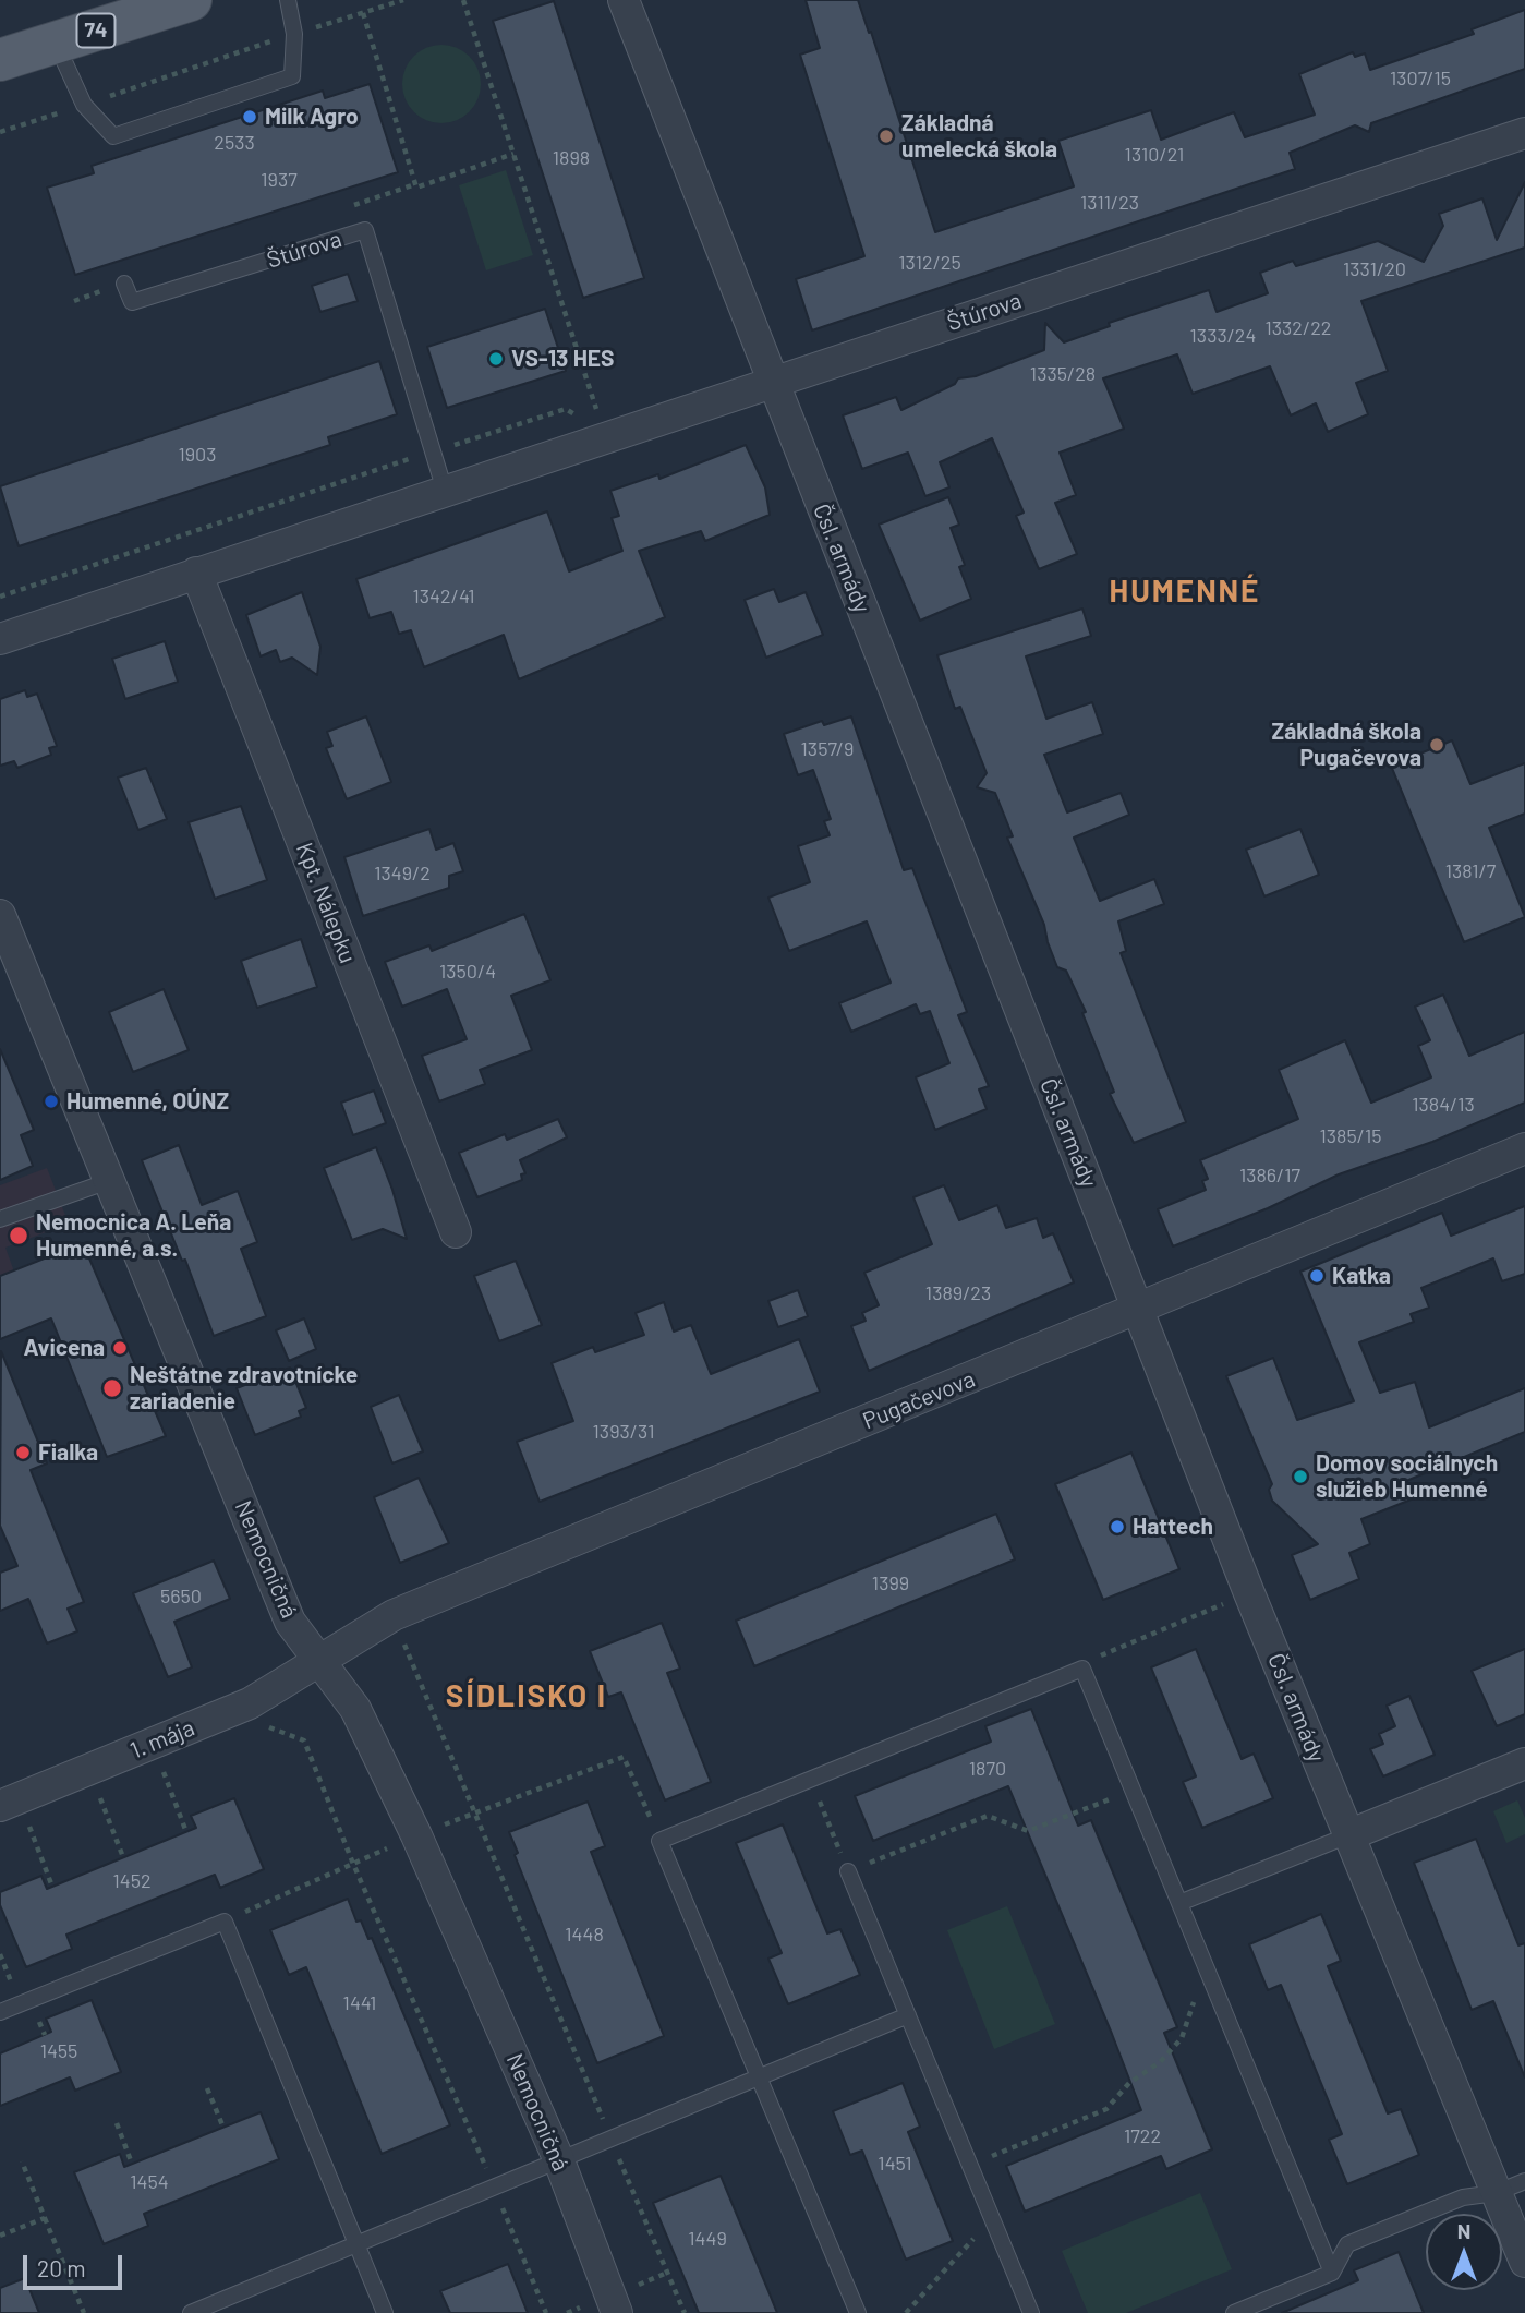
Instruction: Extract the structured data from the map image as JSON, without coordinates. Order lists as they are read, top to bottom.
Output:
{
  "streets": {
    "main road": ["74"],
    "street": [
      "Štúrova",
      "Čsl. armády",
      "Kpt. Nálepku",
      "Pugačevova",
      "Nemocničná",
      "1. mája"
    ]
  },
  "crossings": [
    ["Štúrova", "Čsl. armády"],
    ["Štúrova", "Kpt. Nálepku"],
    ["Čsl. armády", "Pugačevova"],
    ["Pugačevova", "Nemocničná"],
    ["Pugačevova", "1. mája"],
    ["Nemocničná", "1. mája"]
  ],
  "districts": ["HUMENNÉ", "SÍDLISKO I"],
  "places": [
    "Milk Agro",
    "Základná umelecká škola",
    "VS-13 HES",
    "Základná škola Pugačevova",
    "Humenné, OÚNZ",
    "Nemocnica A. Leňa Humenné, a.s.",
    "Katka",
    "Avicena",
    "Neštátne zdravotnícke zariadenie",
    "Fialka",
    "Domov sociálnych služieb Humenné",
    "Hattech"
  ],
  "house_numbers": [
    "1307/15",
    "2533",
    "1310/21",
    "1898",
    "1937",
    "1311/23",
    "1312/25",
    "1331/20",
    "1332/22",
    "1333/24",
    "1335/28",
    "1903",
    "1342/41",
    "1357/9",
    "1381/7",
    "1349/2",
    "1350/4",
    "1384/13",
    "1385/15",
    "1386/17",
    "1389/23",
    "1393/31",
    "1399",
    "5650",
    "1870",
    "1452",
    "1448",
    "1441",
    "1455",
    "1722",
    "1451",
    "1454",
    "1449"
  ],
  "scale_bar": "20 m",
  "north": "top"
}
